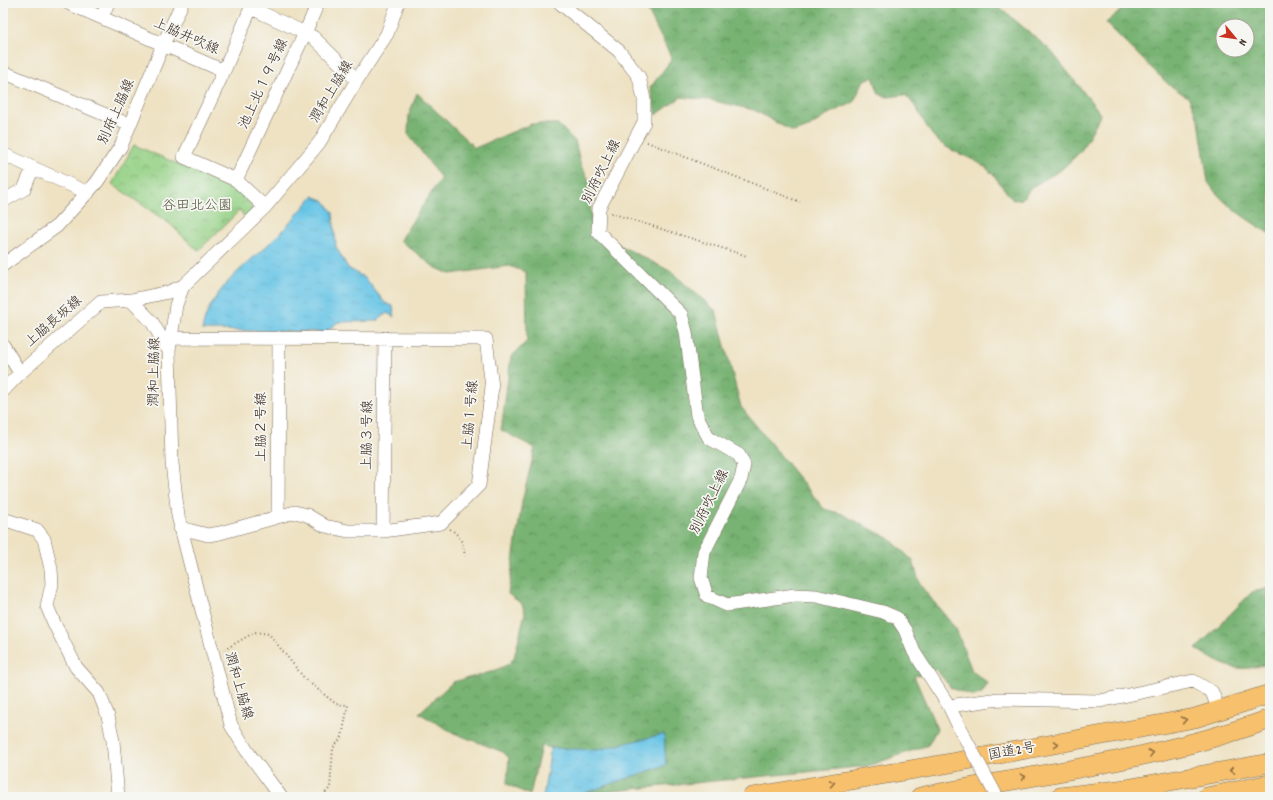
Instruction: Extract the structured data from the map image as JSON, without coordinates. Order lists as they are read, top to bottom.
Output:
{
  "streets": {
    "highway": ["国道2号"],
    "street": [
      "上脇井吹線",
      "池上北１９号線",
      "潤和上脇線",
      "別府上脇線",
      "別府吹上線",
      "上脇長坂線",
      "上脇１号線",
      "上脇２号線",
      "上脇３号線"
    ]
  },
  "crossings": [
    ["上脇井吹線", "池上北１９号線"],
    ["上脇井吹線", "別府上脇線"],
    ["潤和上脇線", "上脇長坂線"],
    ["潤和上脇線", "上脇１号線"],
    ["上脇１号線", "上脇２号線"],
    ["上脇１号線", "上脇３号線"]
  ],
  "parks": ["谷田北公園"],
  "north": "bottom right"
}
